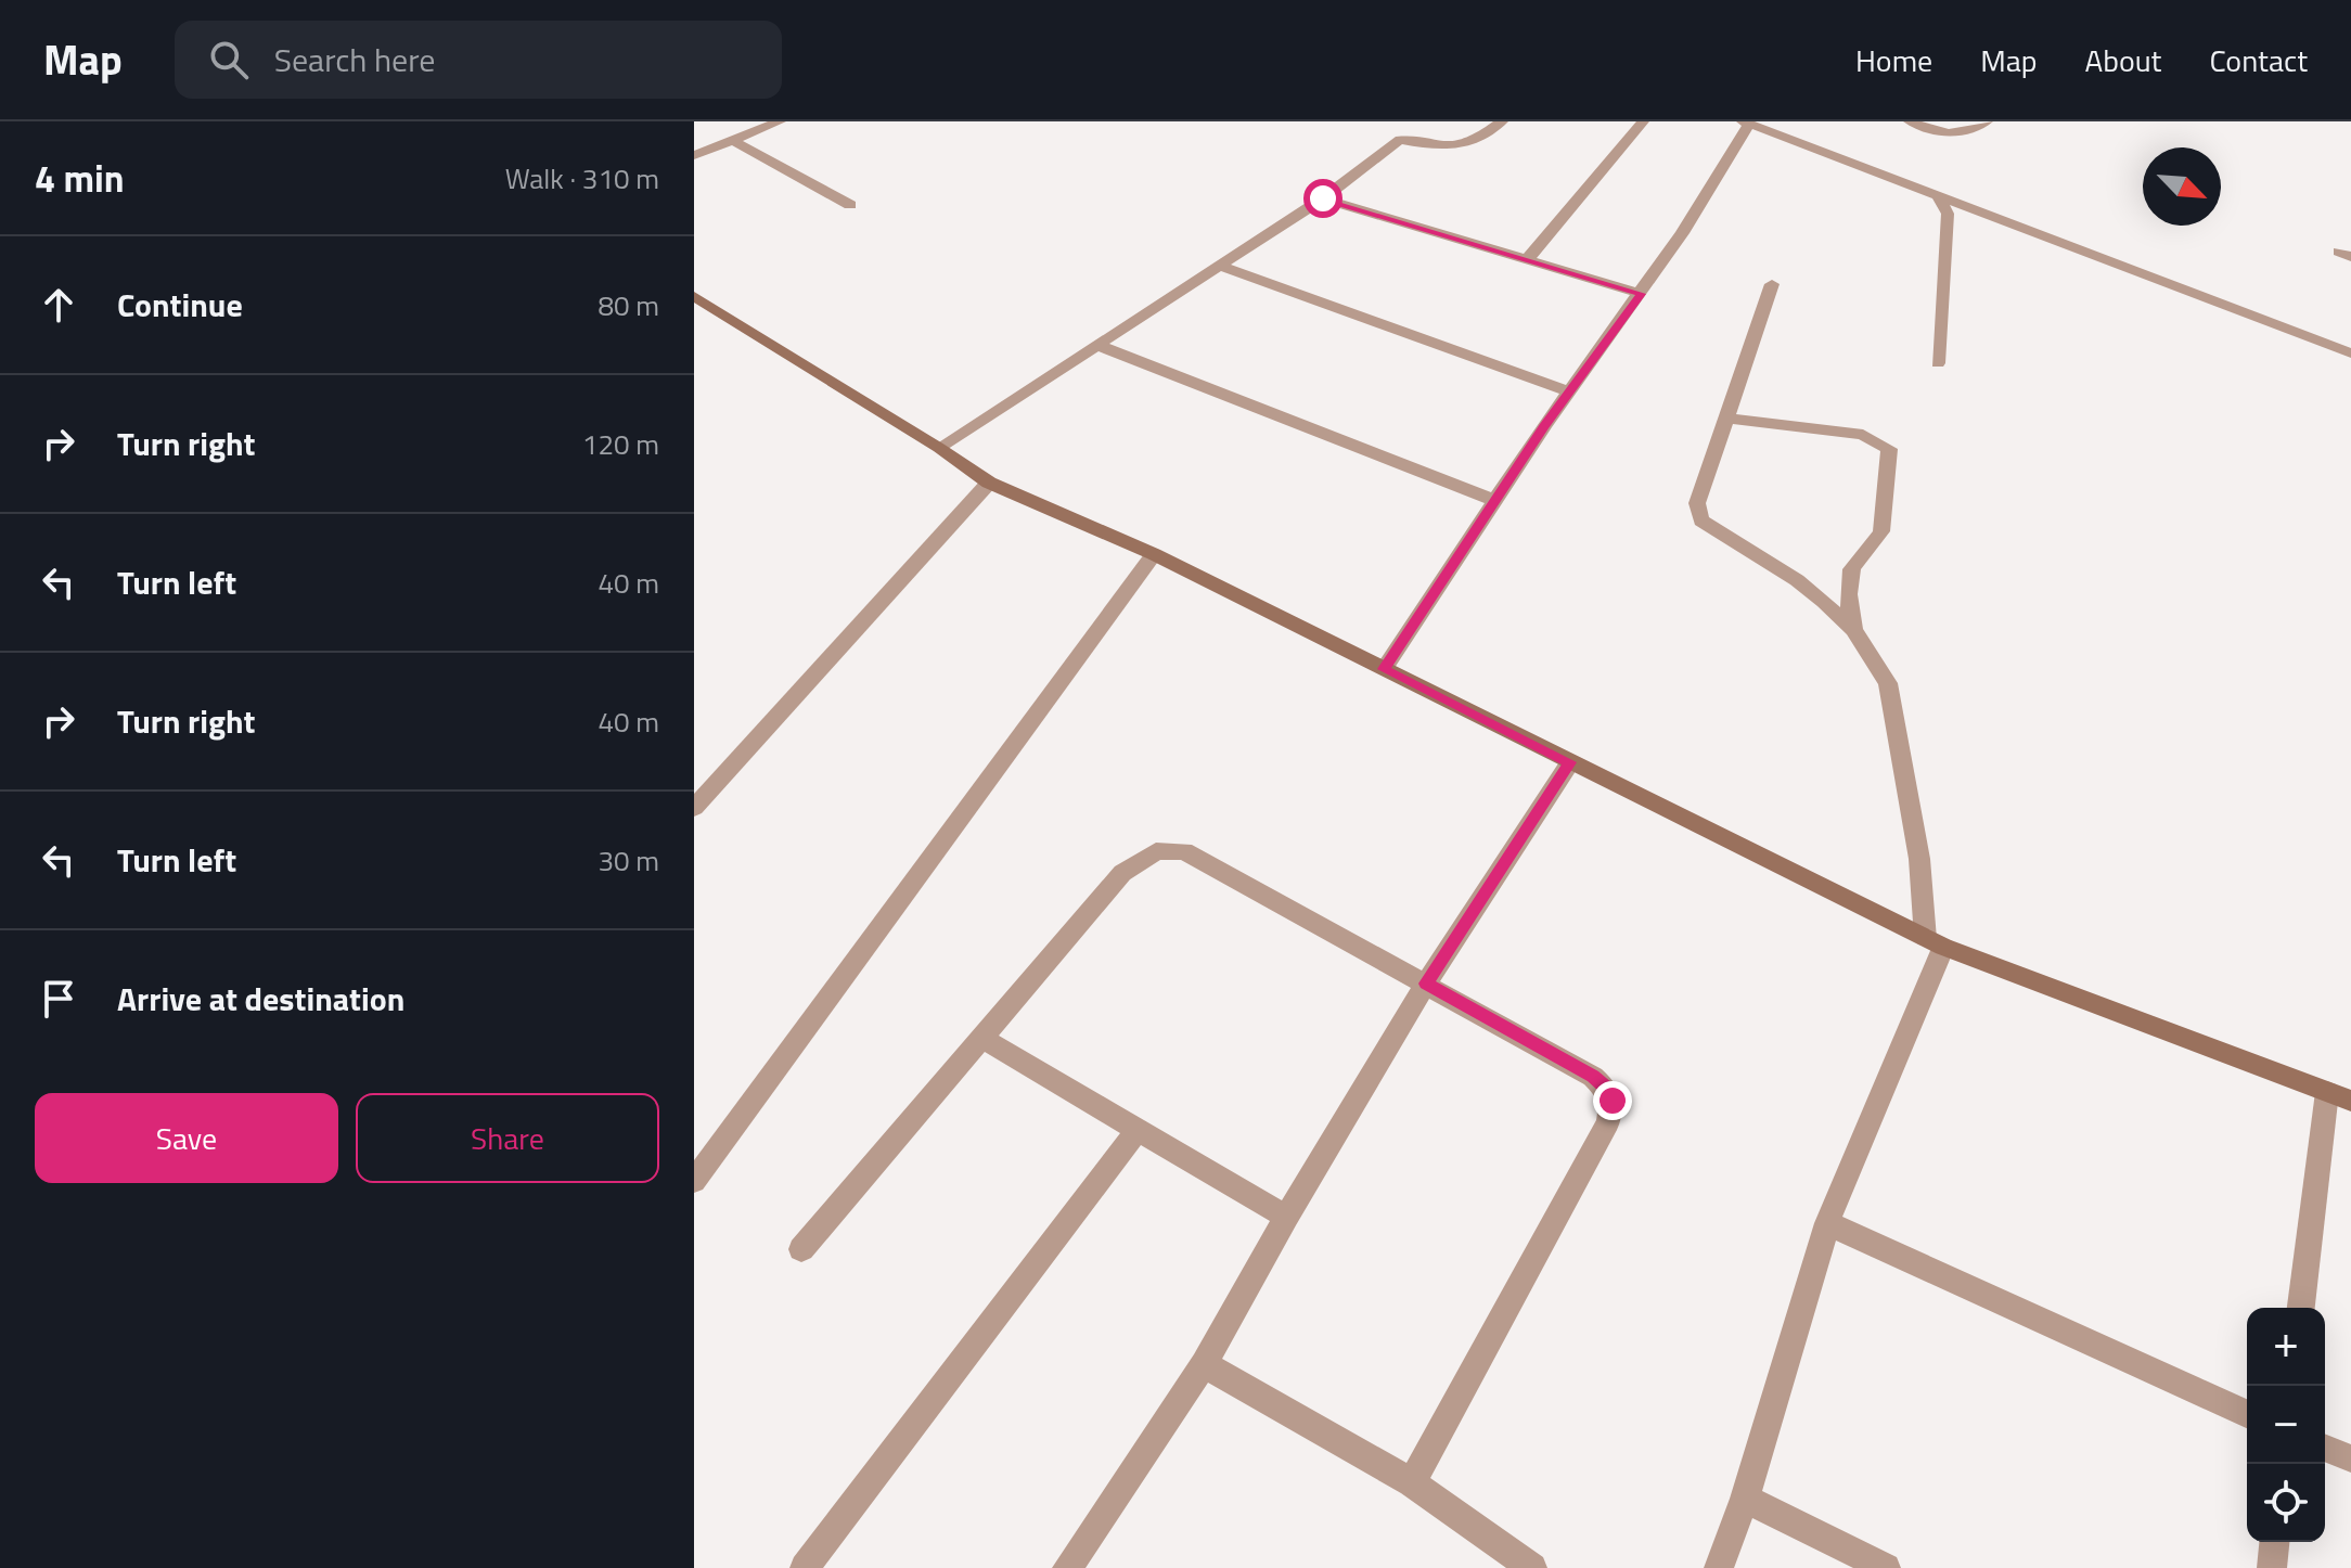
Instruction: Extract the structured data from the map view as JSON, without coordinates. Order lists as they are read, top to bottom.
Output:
{
  "north": "bottom right",
  "page": {
    "header": "Map",
    "search": "Search here",
    "nav": [
      "Home",
      "Map",
      "About",
      "Contact"
    ],
    "heading": ["4 min", "Walk · 310 m"],
    "list": [
      ["Continue", "80 m"],
      ["Turn right", "120 m"],
      ["Turn left", "40 m"],
      ["Turn right", "40 m"],
      ["Turn left", "30 m"],
      "Arrive at destination"
    ],
    "buttons": ["Save", "Share"],
    "map_buttons": ["+", "−"]
  }
}
